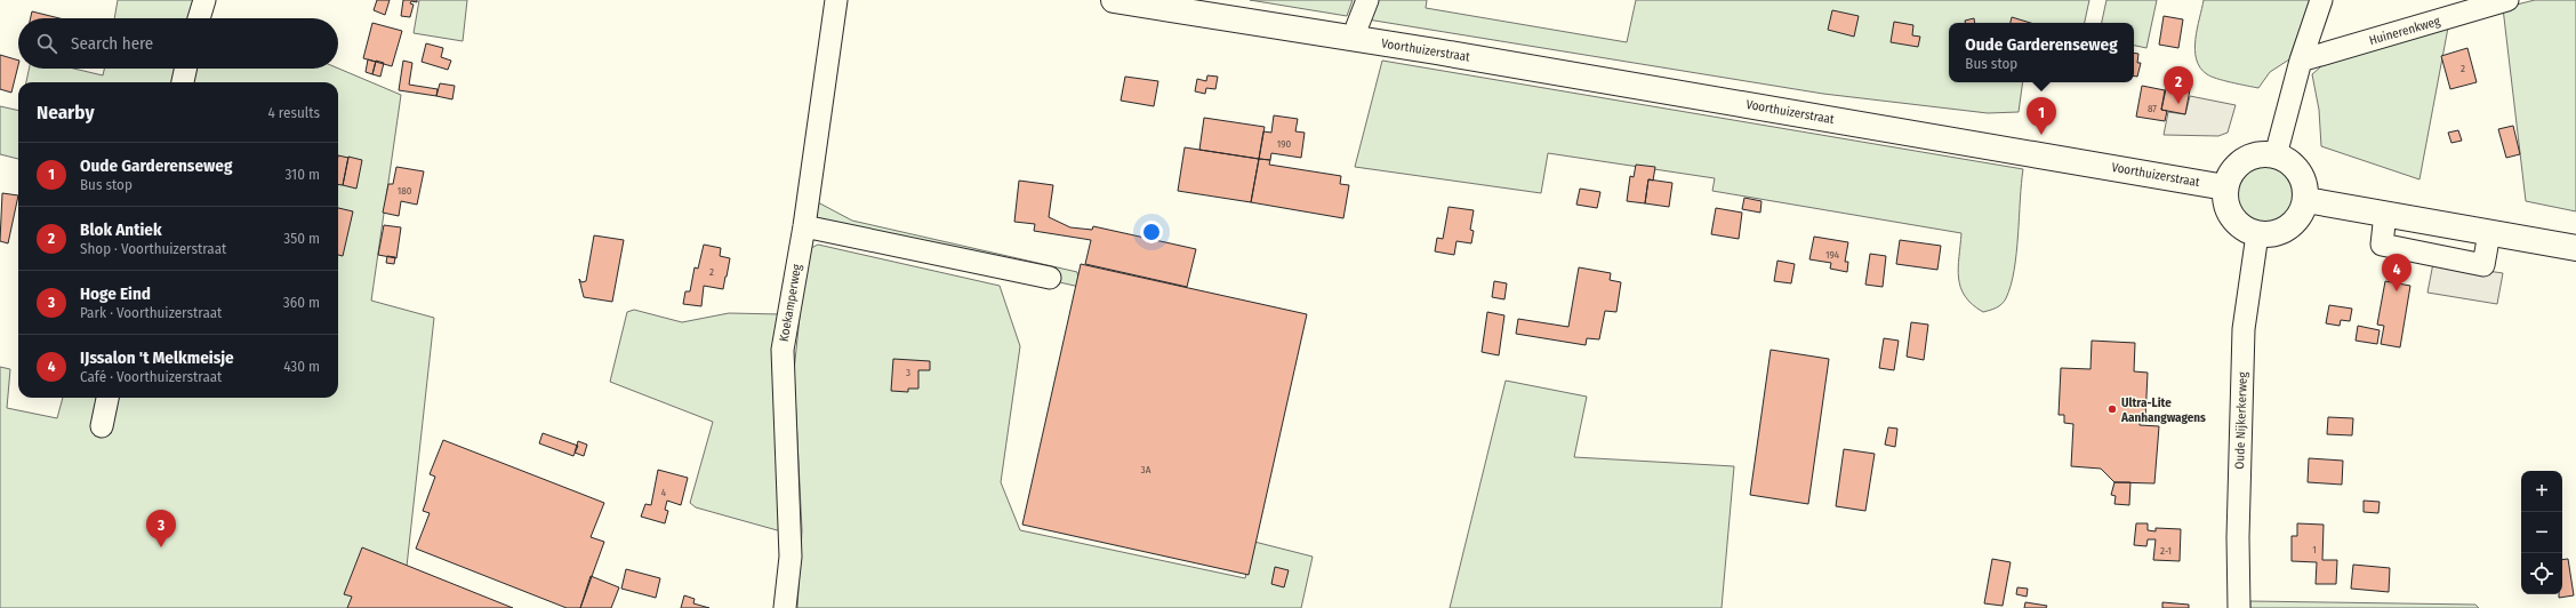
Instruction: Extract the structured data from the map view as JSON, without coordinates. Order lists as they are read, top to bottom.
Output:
{
  "streets": {
    "main road": ["Voorthuizerstraat"],
    "street": ["Huinerenkweg", "Koekamperweg", "Oude Nijkerkerweg"]
  },
  "crossings": [
    ["Voorthuizerstraat", "Oude Nijkerkerweg"]
  ],
  "places": ["Ultra-Lite Aanhangwagens"],
  "house_numbers": [
    "2",
    "87",
    "190",
    "180",
    "194",
    "2",
    "3",
    "3A",
    "4",
    "1",
    "2-1"
  ],
  "page": {
    "search": "Search here",
    "popup": ["Oude Garderenseweg", "Bus stop"],
    "pins": [
      "2",
      "1",
      "4",
      "3"
    ],
    "heading": ["Nearby", "4 results"],
    "list": [
      {
        "mark": "1",
        "name": "Oude Garderenseweg",
        "note": "Bus stop",
        "value": "310 m"
      },
      {
        "mark": "2",
        "name": "Blok Antiek",
        "note": "Shop · Voorthuizerstraat",
        "value": "350 m"
      },
      {
        "mark": "3",
        "name": "Hoge Eind",
        "note": "Park · Voorthuizerstraat",
        "value": "360 m"
      },
      {
        "mark": "4",
        "name": "IJssalon 't Melkmeisje",
        "note": "Café · Voorthuizerstraat",
        "value": "430 m"
      }
    ],
    "map_buttons": ["+", "−"]
  }
}
